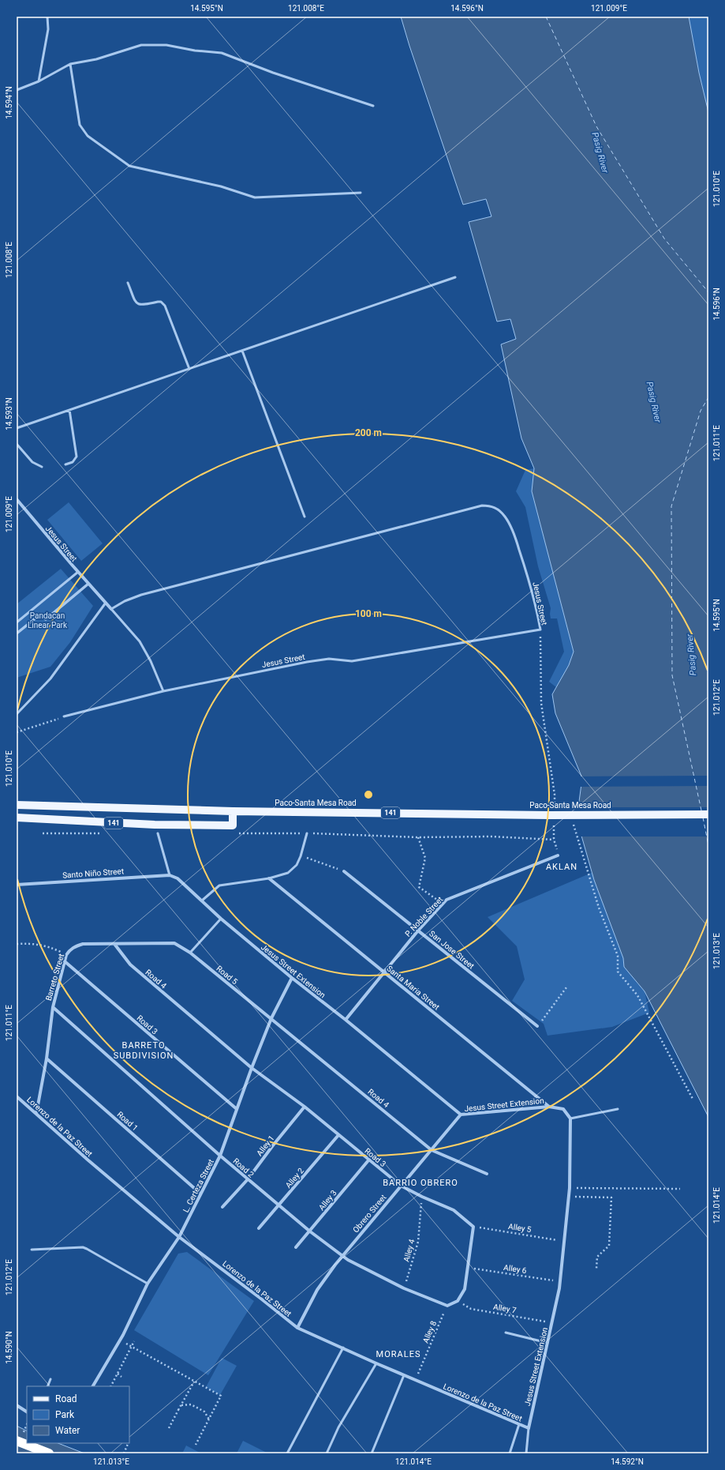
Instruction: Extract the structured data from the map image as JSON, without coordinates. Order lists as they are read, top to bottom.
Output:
{
  "streets": {
    "main road": ["Paco-Santa Mesa Road", "141"],
    "street": [
      "Jesus Street",
      "Santo Niño Street",
      "P. Noble Street",
      "San Jose Street",
      "Jesus Street Extension",
      "Road 5",
      "Barreto Street",
      "Road 4",
      "Santa Maria Street",
      "Road 3",
      "Road 1",
      "Lorenzo de la Paz Street",
      "Alley 1",
      "Road 2",
      "Alley 2",
      "L. Certeza Street",
      "Alley 3",
      "Obrero Street"
    ],
    "path": [
      "Alley 5",
      "Alley 4",
      "Alley 6",
      "Alley 7",
      "Alley 8"
    ]
  },
  "crossings": [
    ["Paco-Santa Mesa Road", "141"],
    ["Santo Niño Street", "Jesus Street Extension"],
    ["P. Noble Street", "San Jose Street"],
    ["P. Noble Street", "Jesus Street Extension"],
    ["P. Noble Street", "Santa Maria Street"],
    ["Jesus Street Extension", "Santa Maria Street"],
    ["Jesus Street Extension", "Lorenzo de la Paz Street"],
    ["Jesus Street Extension", "L. Certeza Street"],
    ["Jesus Street Extension", "Obrero Street"],
    ["Jesus Street Extension", "Alley 5"],
    ["Jesus Street Extension", "Alley 6"],
    ["Jesus Street Extension", "Alley 7"],
    ["Road 5", "Barreto Street"],
    ["Road 5", "Road 4"],
    ["Road 5", "L. Certeza Street"],
    ["Barreto Street", "Road 4"],
    ["Barreto Street", "Road 3"],
    ["Barreto Street", "Road 1"],
    ["Barreto Street", "Lorenzo de la Paz Street"],
    ["Barreto Street", "Road 2"],
    ["Road 4", "Road 3"],
    ["Road 4", "L. Certeza Street"],
    ["Road 4", "Obrero Street"],
    ["Road 3", "Alley 1"],
    ["Road 3", "Alley 2"],
    ["Road 3", "L. Certeza Street"],
    ["Road 3", "Alley 3"],
    ["Road 3", "Obrero Street"],
    ["Road 3", "Alley 5"],
    ["Road 3", "Alley 4"],
    ["Road 1", "L. Certeza Street"],
    ["Lorenzo de la Paz Street", "L. Certeza Street"],
    ["Lorenzo de la Paz Street", "Obrero Street"],
    ["Lorenzo de la Paz Street", "Alley 8"],
    ["Alley 1", "Road 2"],
    ["Road 2", "Alley 2"],
    ["Road 2", "L. Certeza Street"],
    ["Road 2", "Alley 3"],
    ["Road 2", "Obrero Street"],
    ["Road 2", "Alley 4"],
    ["Road 2", "Alley 8"]
  ],
  "districts": [
    "AKLAN",
    "BARRETO SUBDIVISION",
    "BARRIO OBRERO",
    "MORALES"
  ],
  "water": ["Pasig River"],
  "parks": ["Pandacan Linear Park"],
  "legend": ["Road", "Park", "Water"],
  "coordinates": [
    "14.595°N",
    "121.008°E",
    "14.596°N",
    "121.009°E",
    "14.594°N",
    "121.010°E",
    "14.593°N",
    "121.011°E",
    "121.012°E",
    "121.013°E",
    "121.014°E",
    "14.590°N",
    "14.592°N"
  ],
  "rings": ["200 m", "100 m"]
}
